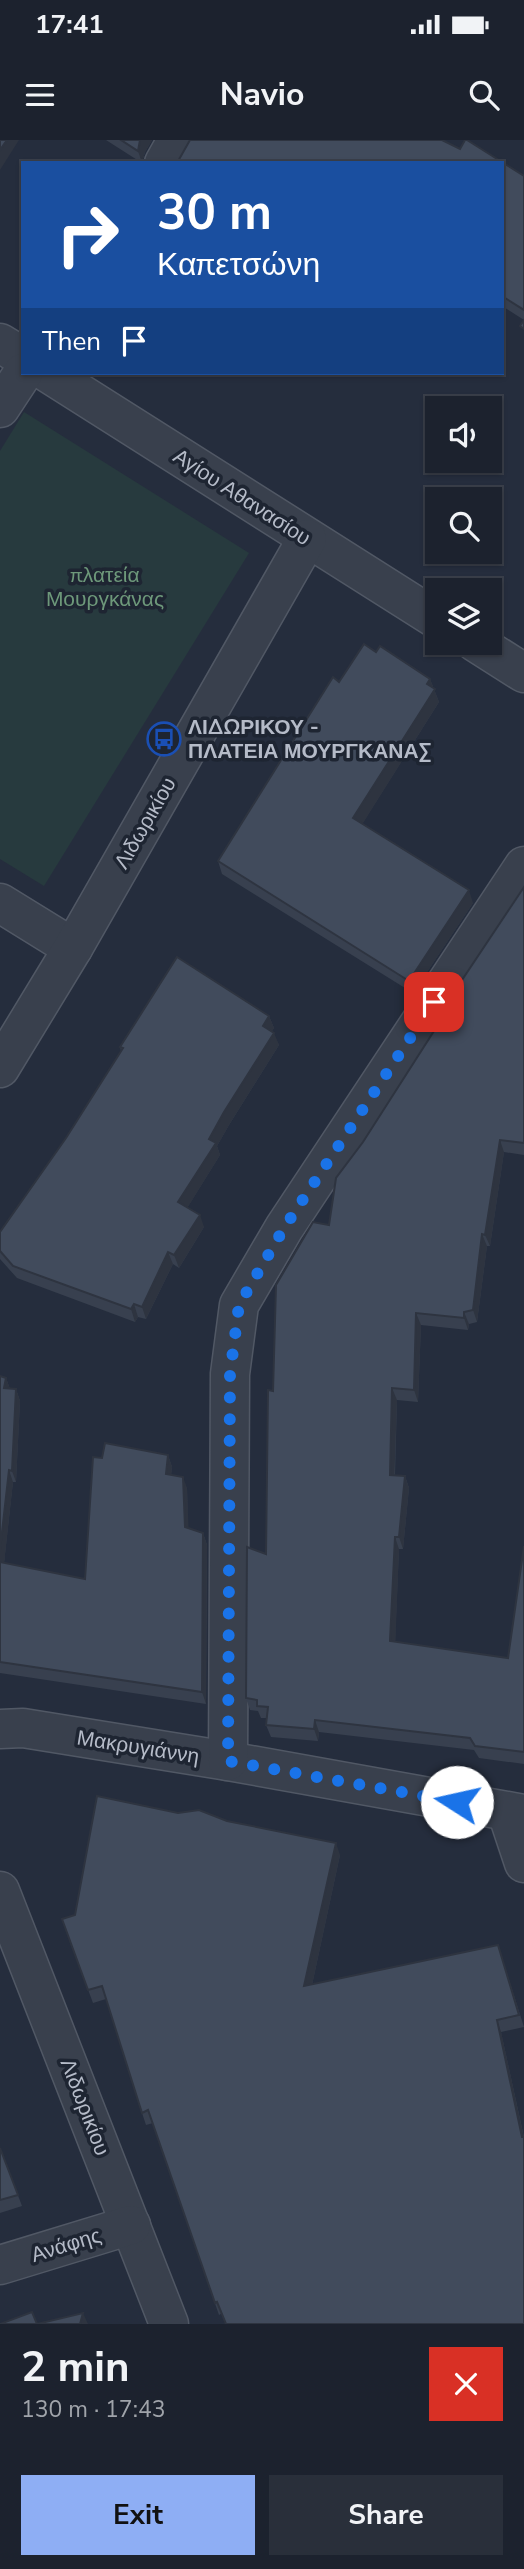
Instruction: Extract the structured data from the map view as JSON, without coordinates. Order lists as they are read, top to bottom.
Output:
{
  "streets": {
    "street": [
      "Αγίου Αθανασίου",
      "Λιδωρικίου",
      "Μακρυγιάννη",
      "Ανάφης"
    ]
  },
  "crossings": [
    ["Αγίου Αθανασίου", "Λιδωρικίου"],
    ["Λιδωρικίου", "Ανάφης"]
  ],
  "parks": ["πλατεία Μουργκάνας"],
  "places": {
    "bus stop": ["ΛΙΔΩΡΙΚΟΥ - ΠΛΑΤΕΙΑ ΜΟΥΡΓΚΑΝΑΣ"]
  },
  "page": {
    "status": "17:41",
    "header": "Navio",
    "turn": ["30 m", "Καπετσώνη"],
    "then": "Then",
    "heading": ["2 min", "130 m · 17:43"],
    "buttons": ["Exit", "Share"]
  }
}
